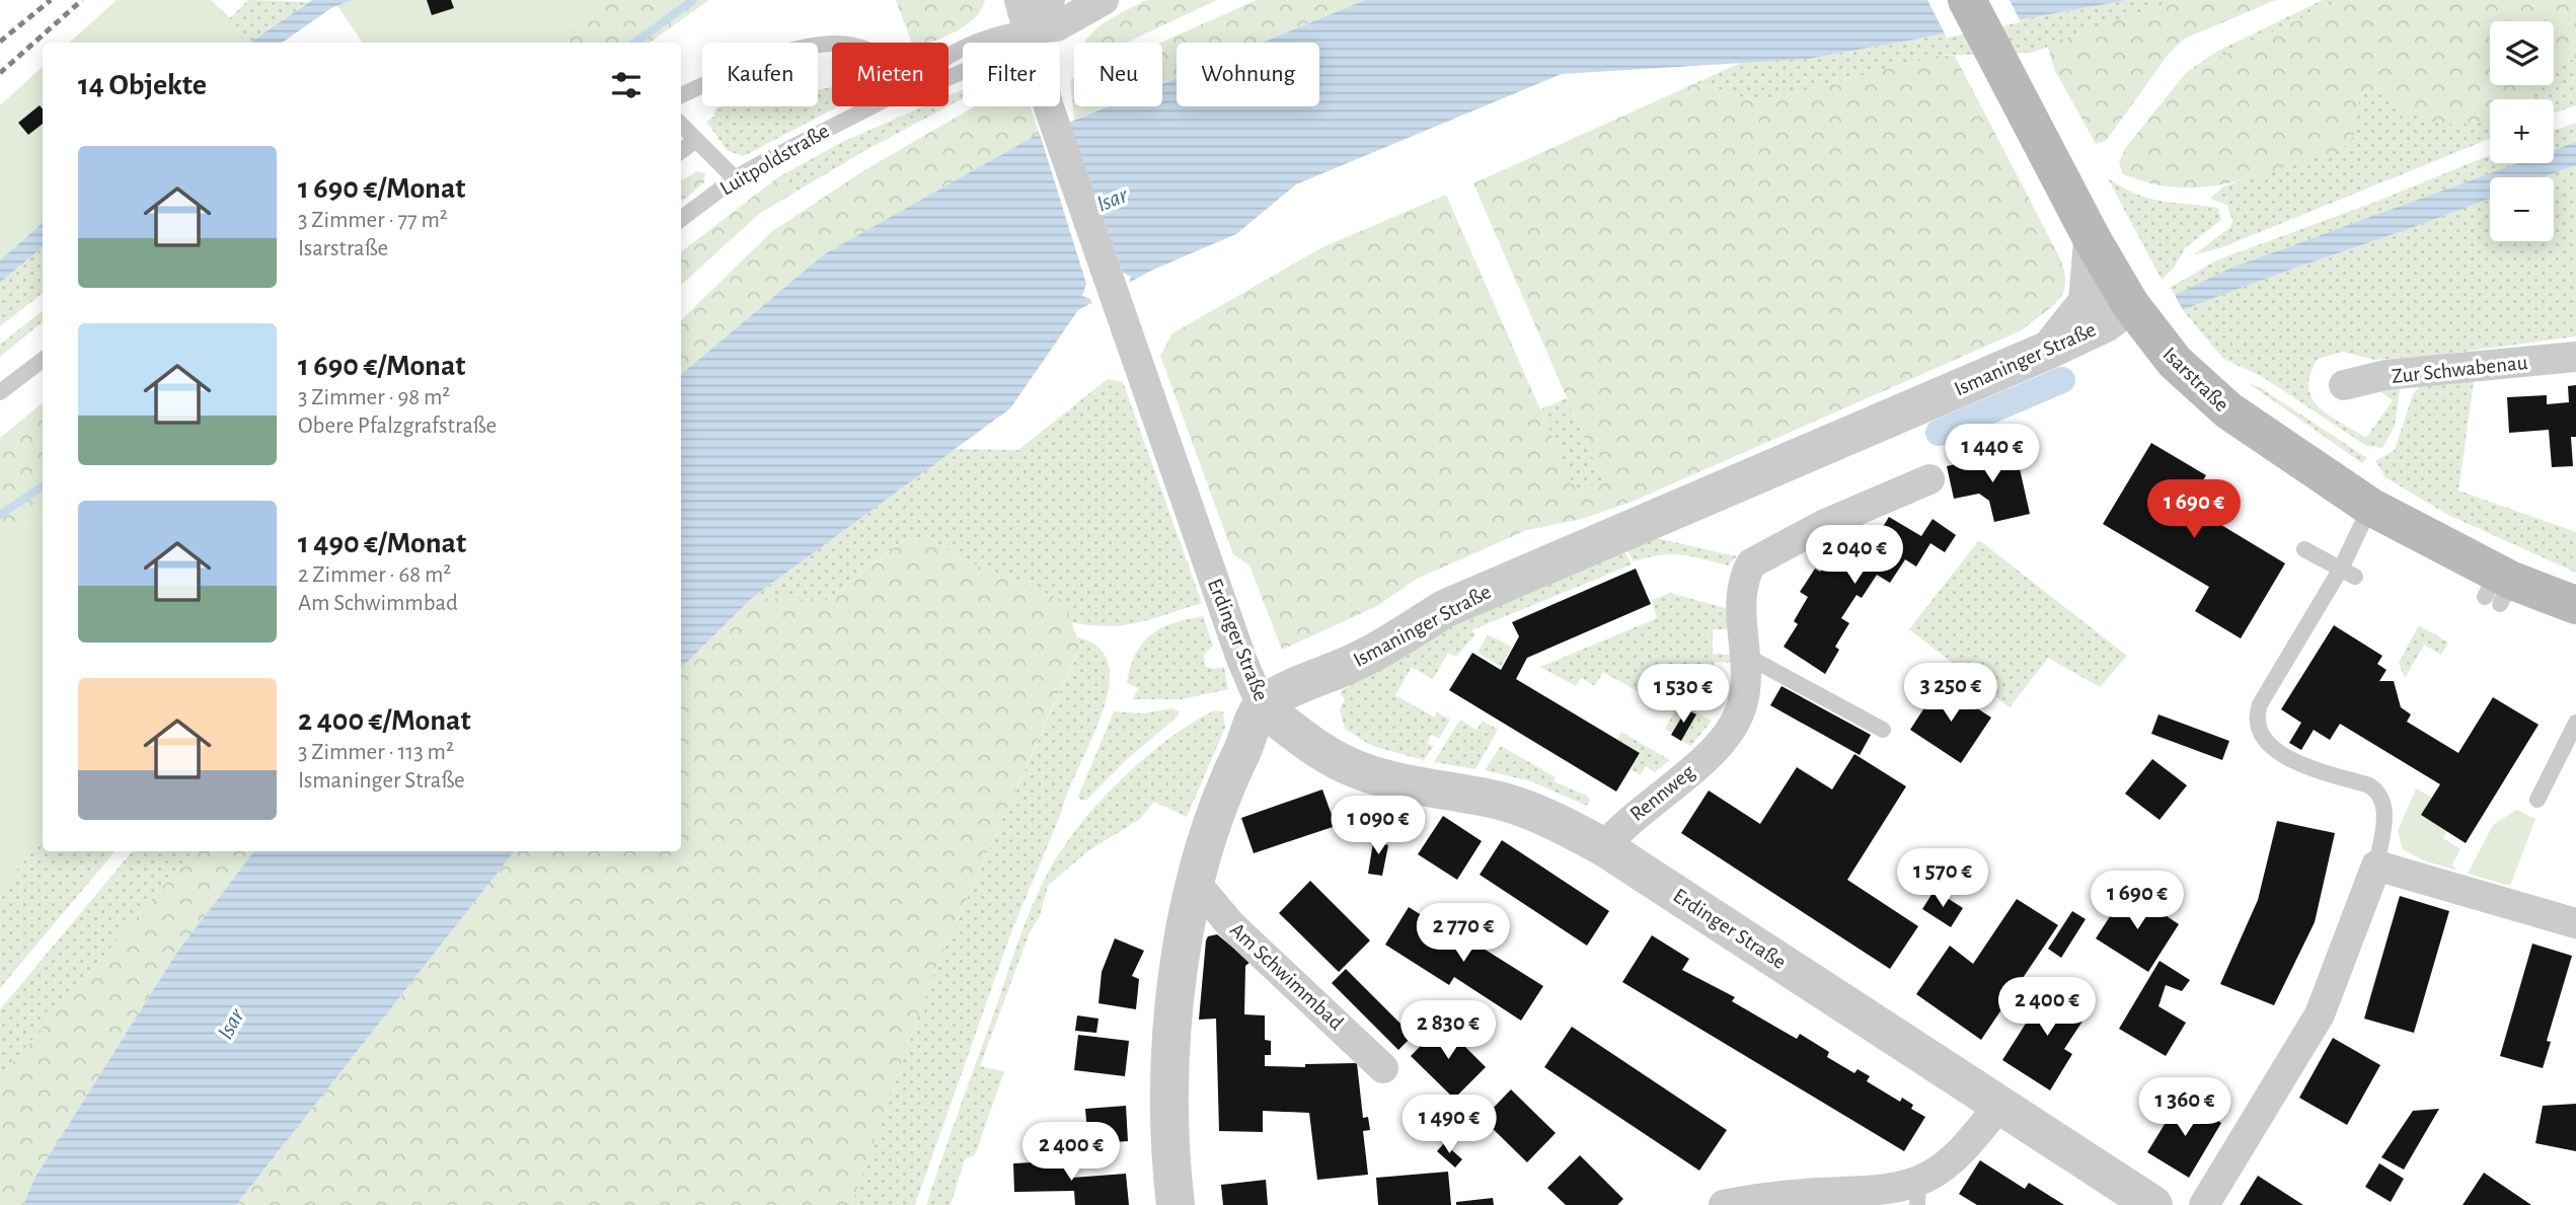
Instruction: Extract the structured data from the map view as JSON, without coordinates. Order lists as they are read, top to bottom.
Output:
{
  "streets": {
    "main road": ["Isarstraße"],
    "street": [
      "Luitpoldstraße",
      "Ismaninger Straße",
      "Zur Schwabenau",
      "Erdinger Straße",
      "Rennweg",
      "Am Schwimmbad"
    ]
  },
  "crossings": [
    ["Luitpoldstraße", "Erdinger Straße"],
    ["Ismaninger Straße", "Isarstraße"],
    ["Ismaninger Straße", "Erdinger Straße"],
    ["Erdinger Straße", "Rennweg"]
  ],
  "water": ["Isar"],
  "page": {
    "map_buttons": ["+", "−"],
    "chip": [
      "Kaufen",
      "Mieten",
      "Filter",
      "Neu",
      "Wohnung"
    ],
    "heading": "14 Objekte",
    "list": [
      {
        "name": "1 690 €/Monat",
        "note": "3 Zimmer · 77 m² · Isarstraße"
      },
      {
        "name": "1 690 €/Monat",
        "note": "3 Zimmer · 98 m² · Obere Pfalzgrafstraße"
      },
      {
        "name": "1 490 €/Monat",
        "note": "2 Zimmer · 68 m² · Am Schwimmbad"
      },
      {
        "name": "2 400 €/Monat",
        "note": "3 Zimmer · 113 m² · Ismaninger Straße"
      }
    ],
    "price": [
      "1 440 €",
      "1 690 €",
      "2 040 €",
      "3 250 €",
      "1 530 €",
      "1 090 €",
      "1 570 €",
      "1 690 €",
      "2 770 €",
      "2 400 €",
      "2 830 €",
      "1 360 €",
      "1 490 €",
      "2 400 €"
    ]
  }
}
